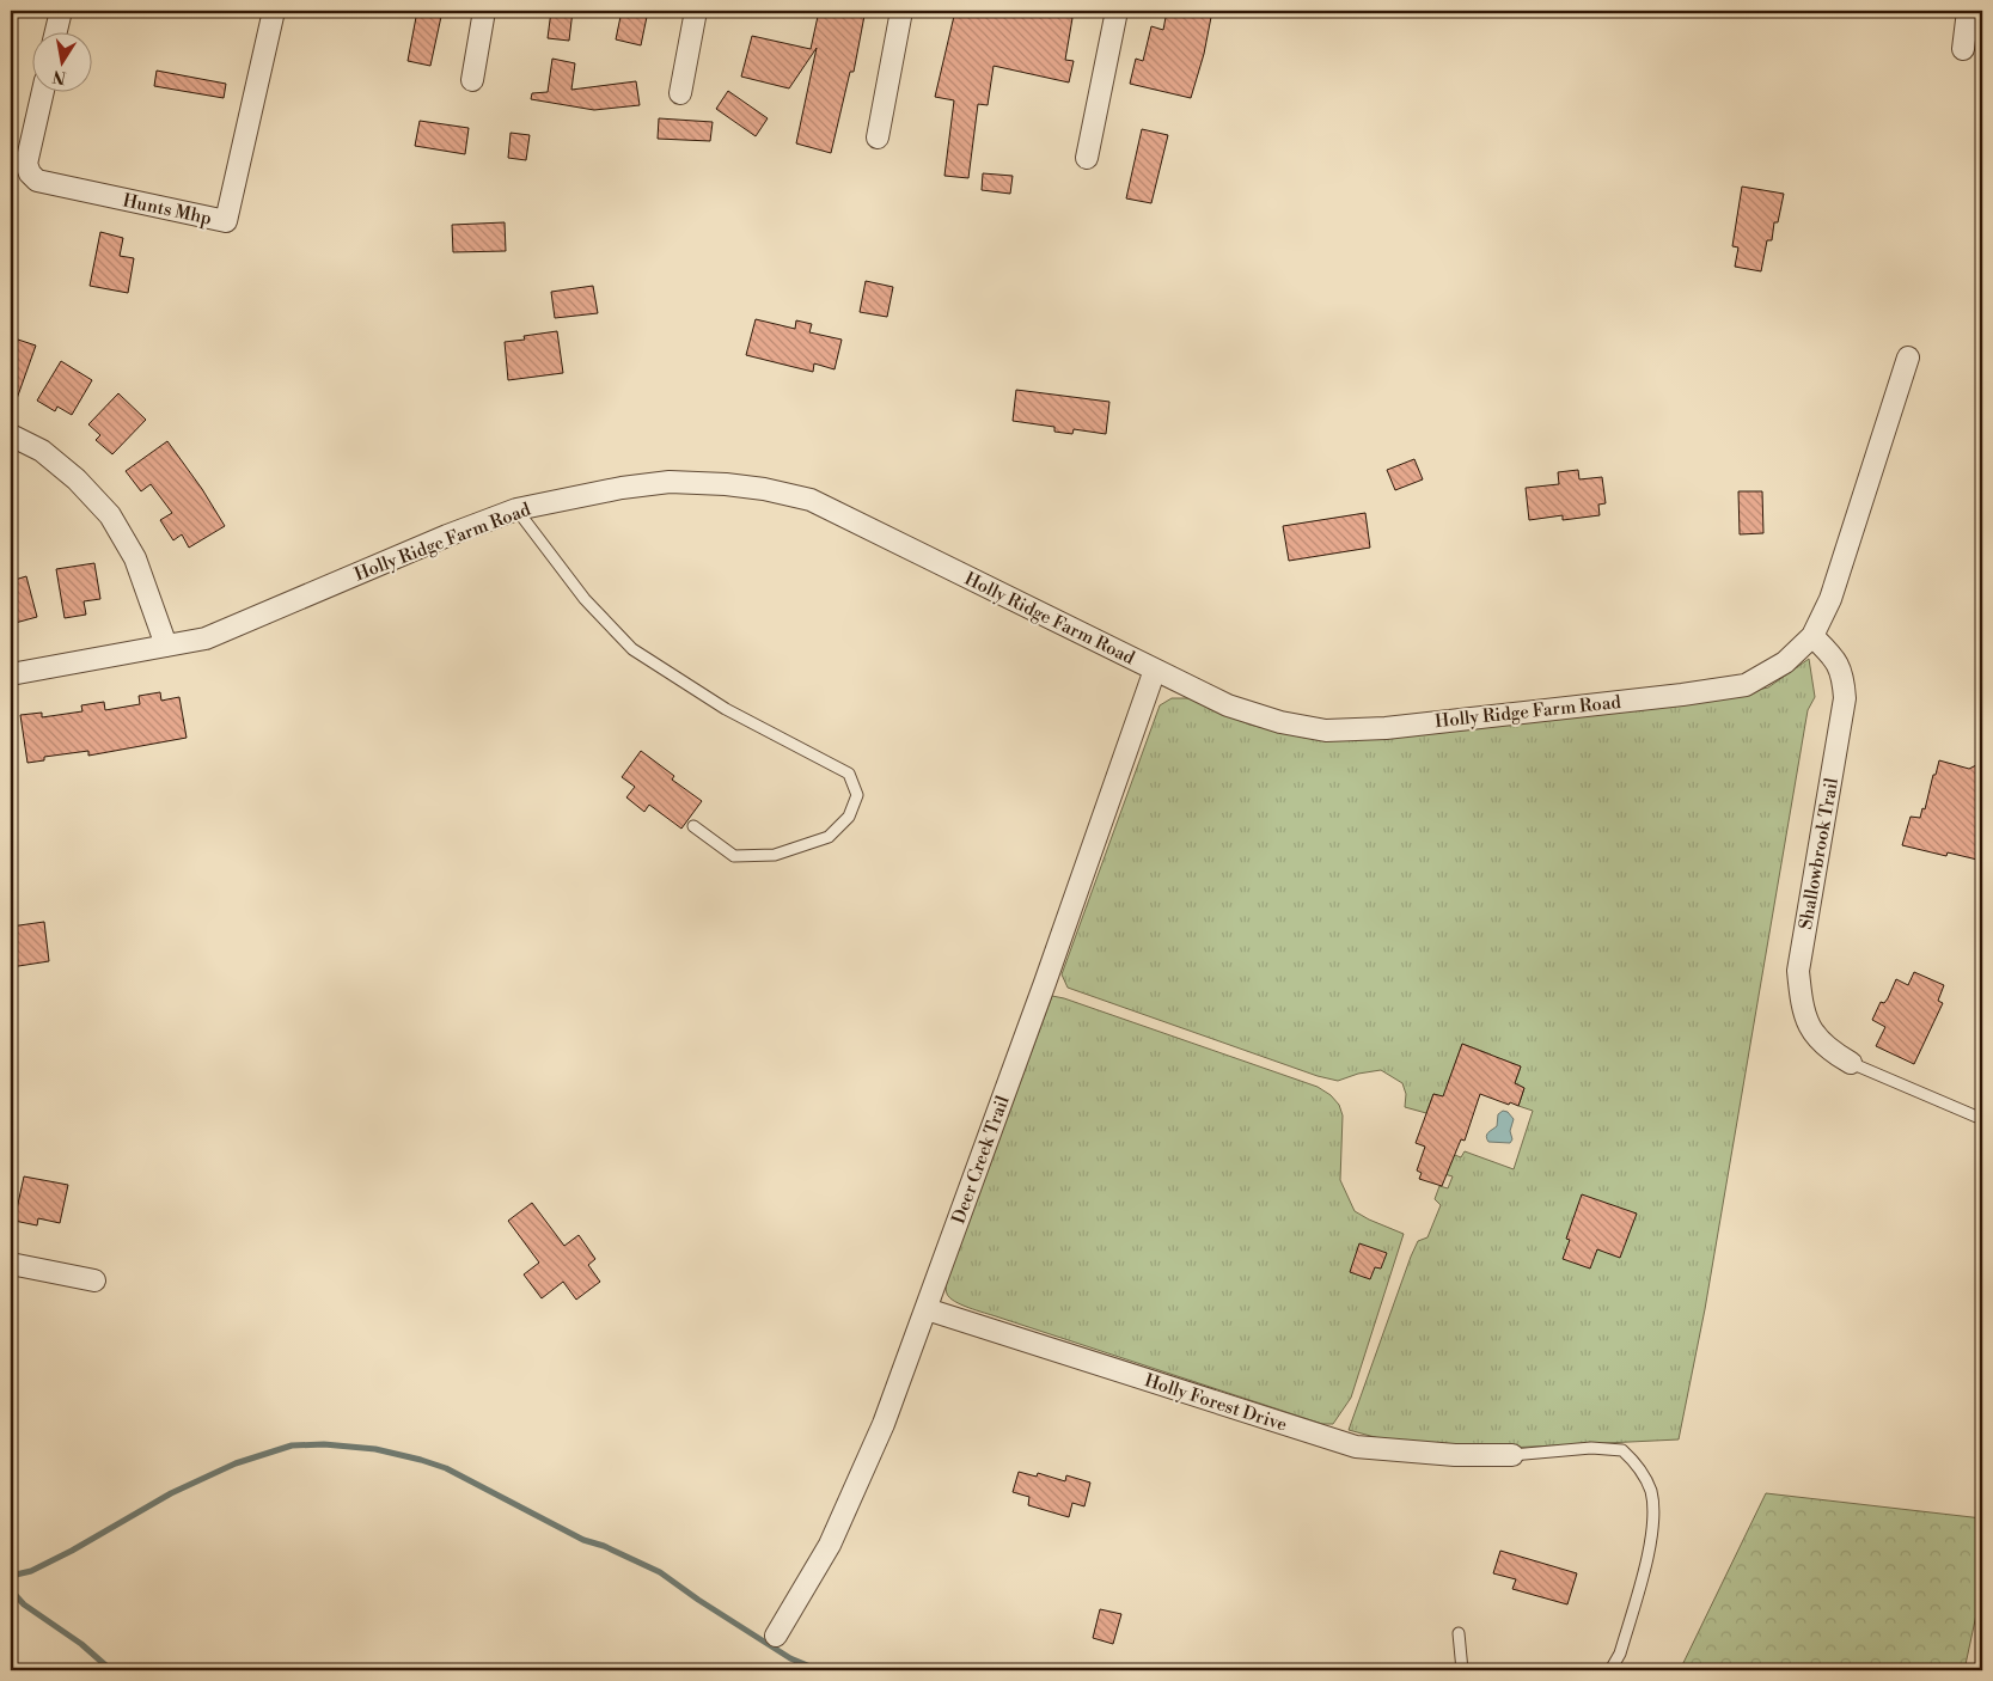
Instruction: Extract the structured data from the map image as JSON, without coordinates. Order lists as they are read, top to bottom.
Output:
{
  "streets": {
    "street": [
      "Hunts Mhp",
      "Holly Ridge Farm Road",
      "Shallowbrook Trail",
      "Deer Creek Trail",
      "Holly Forest Drive"
    ]
  },
  "crossings": [
    ["Holly Ridge Farm Road", "Shallowbrook Trail"],
    ["Holly Ridge Farm Road", "Deer Creek Trail"],
    ["Deer Creek Trail", "Holly Forest Drive"]
  ],
  "north": "bottom"
}
